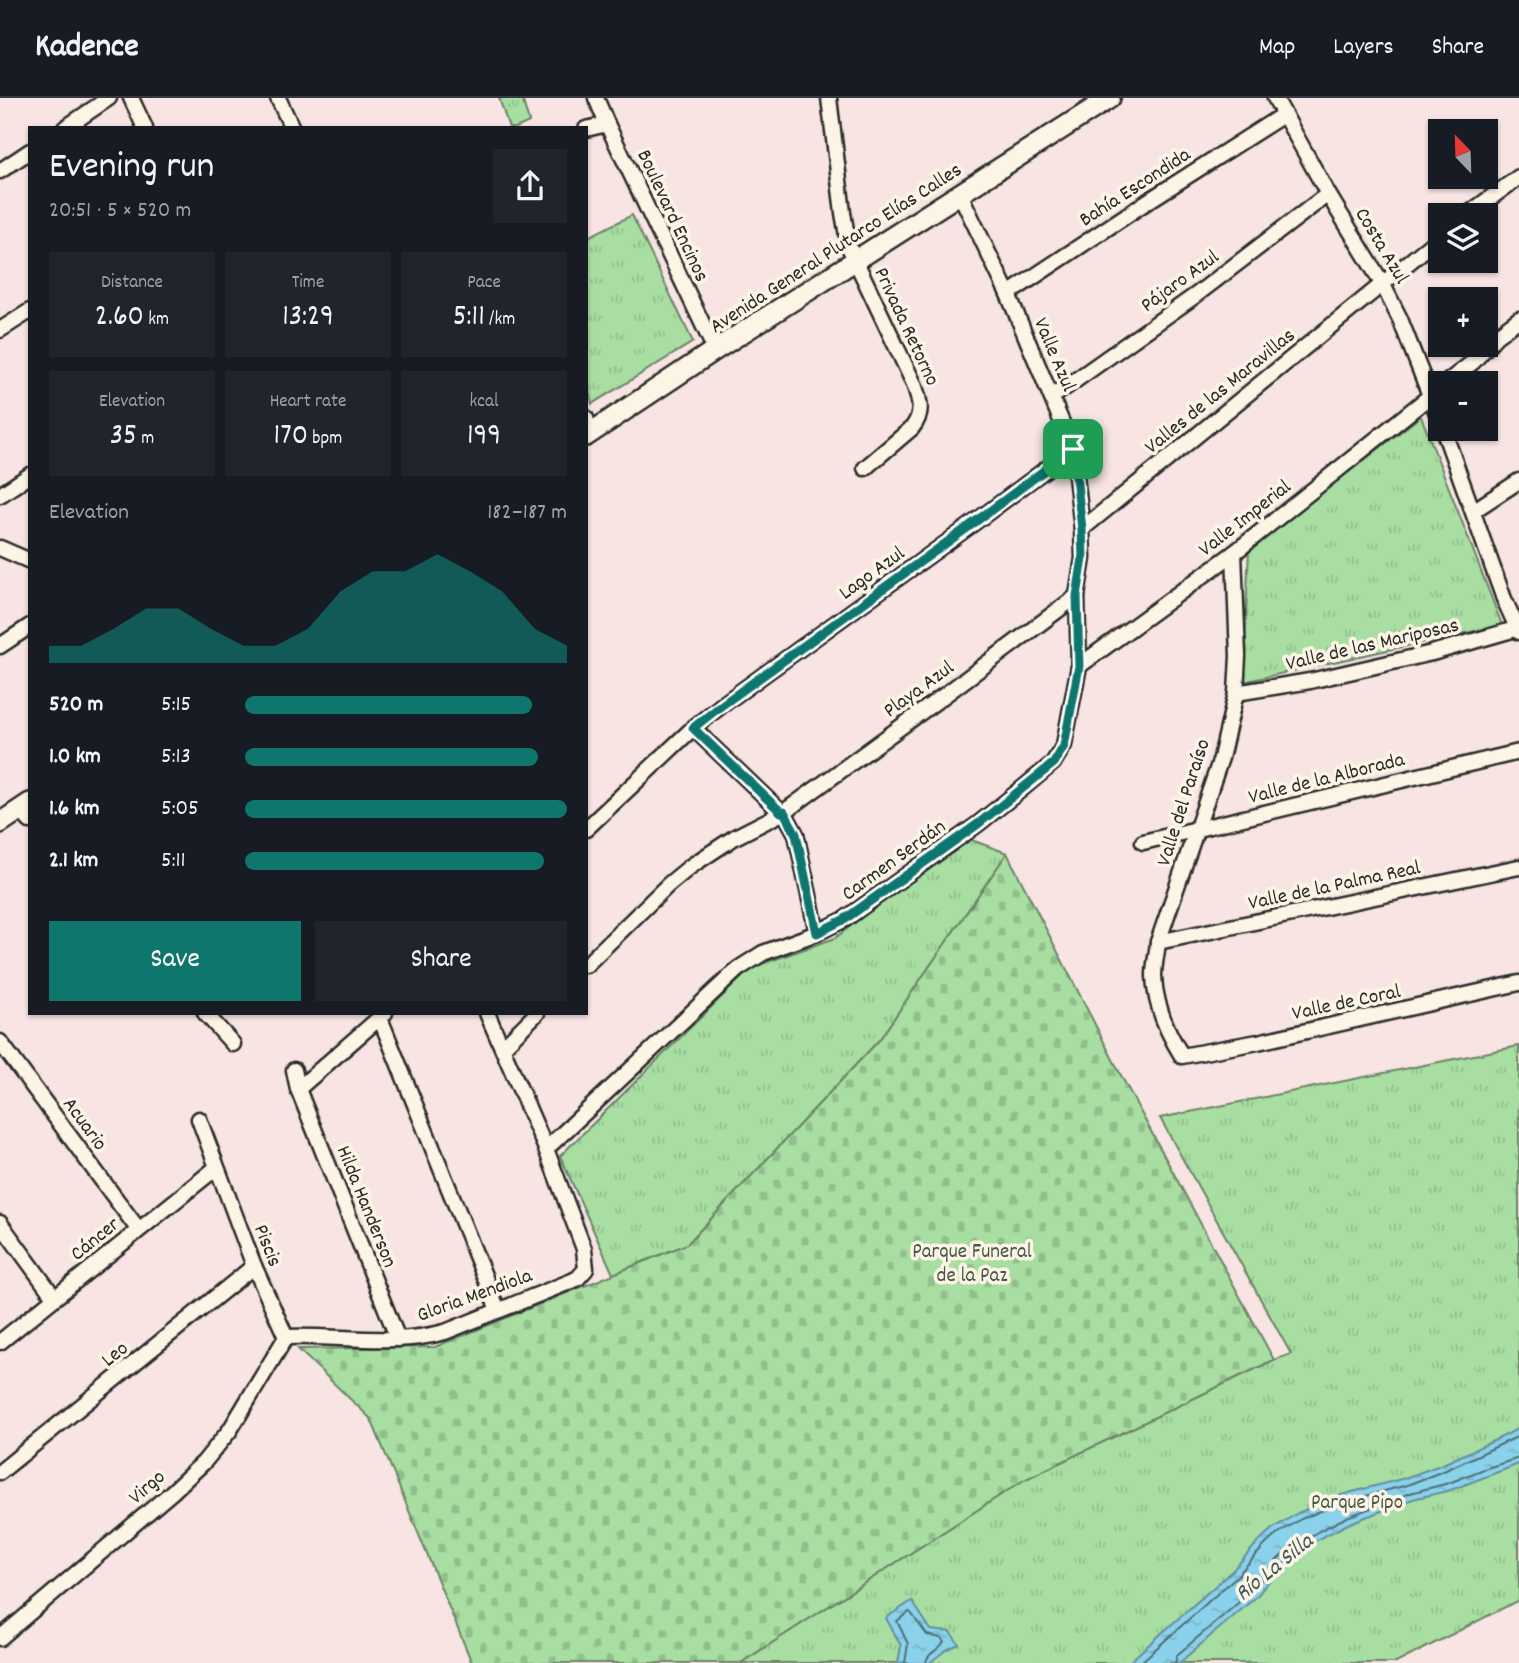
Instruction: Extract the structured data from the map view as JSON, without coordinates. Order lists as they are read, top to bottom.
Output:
{
  "streets": {
    "street": [
      "Bahía Escondida",
      "Boulevard Encinos",
      "Costa Azul",
      "Avenida General Plutarco Elías Calles",
      "Pájaro Azul",
      "Privada Retorno",
      "Valle Azul",
      "Valles de las Maravillas",
      "Valle Imperial",
      "Lago Azul",
      "Valle de las Mariposas",
      "Playa Azul",
      "Valle de la Alborada",
      "Valle del Paraíso",
      "Carmen Serdán",
      "Valle de la Palma Real",
      "Valle de Coral",
      "Acuario",
      "Hilda Handerson",
      "Cáncer",
      "Piscis",
      "Gloria Mendiola",
      "Leo",
      "Virgo"
    ]
  },
  "crossings": [
    ["Bahía Escondida", "Costa Azul"],
    ["Bahía Escondida", "Valle Azul"],
    ["Boulevard Encinos", "Avenida General Plutarco Elías Calles"],
    ["Costa Azul", "Pájaro Azul"],
    ["Costa Azul", "Valles de las Maravillas"],
    ["Avenida General Plutarco Elías Calles", "Privada Retorno"],
    ["Avenida General Plutarco Elías Calles", "Valle Azul"],
    ["Pájaro Azul", "Valle Azul"],
    ["Valle Azul", "Valles de las Maravillas"],
    ["Valle Azul", "Valle Imperial"],
    ["Valle Azul", "Lago Azul"],
    ["Valle Azul", "Playa Azul"],
    ["Valle Azul", "Carmen Serdán"],
    ["Valle Imperial", "Valle del Paraíso"],
    ["Valle Imperial", "Carmen Serdán"],
    ["Valle de las Mariposas", "Valle del Paraíso"],
    ["Valle de la Alborada", "Valle del Paraíso"],
    ["Valle del Paraíso", "Valle de la Palma Real"],
    ["Valle del Paraíso", "Valle de Coral"],
    ["Carmen Serdán", "Gloria Mendiola"],
    ["Acuario", "Cáncer"],
    ["Hilda Handerson", "Gloria Mendiola"],
    ["Cáncer", "Piscis"],
    ["Piscis", "Gloria Mendiola"],
    ["Piscis", "Leo"],
    ["Piscis", "Virgo"],
    ["Gloria Mendiola", "Virgo"]
  ],
  "water": ["Río La Silla"],
  "parks": ["Parque Funeral de la Paz", "Parque Pipo"],
  "north": "top left",
  "page": {
    "header": "Kadence",
    "nav": ["Map", "Layers", "Share"],
    "map_buttons": ["+", "−"],
    "heading": ["Evening run", "20:51 · 5 × 520 m"],
    "stats": [
      ["Distance", "2.60 km"],
      ["Time", "13:29"],
      ["Pace", "5:11 /km"],
      ["Elevation", "35 m"],
      ["Heart rate", "170 bpm"],
      ["kcal", "199"]
    ],
    "chart": ["Elevation", "182–187 m"],
    "list": [
      {
        "name": "520 m",
        "note": "5:15"
      },
      {
        "name": "1.0 km",
        "note": "5:13"
      },
      {
        "name": "1.6 km",
        "note": "5:05"
      },
      {
        "name": "2.1 km",
        "note": "5:11"
      }
    ],
    "buttons": ["Save", "Share"]
  }
}
